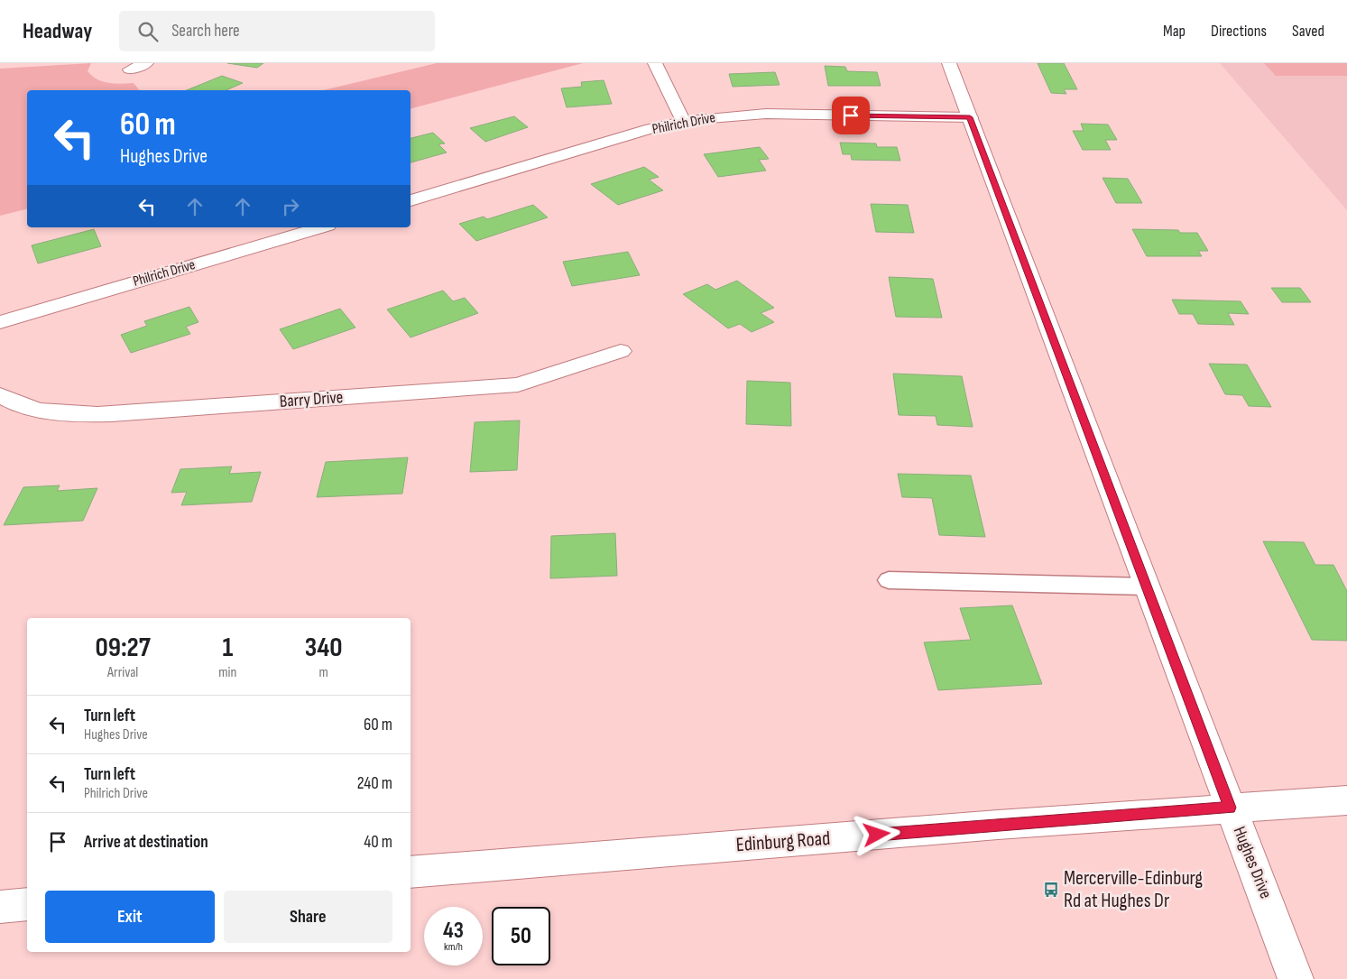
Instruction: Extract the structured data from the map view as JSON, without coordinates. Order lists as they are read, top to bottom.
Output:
{
  "streets": {
    "street": [
      "Philrich Drive",
      "Barry Drive",
      "Edinburg Road",
      "Hughes Drive"
    ]
  },
  "crossings": [
    ["Philrich Drive", "Hughes Drive"],
    ["Edinburg Road", "Hughes Drive"]
  ],
  "places": {
    "bus stop": ["Mercerville-Edinburg Rd at Hughes Dr"]
  },
  "page": {
    "header": "Headway",
    "search": "Search here",
    "nav": ["Map", "Directions", "Saved"],
    "turn": ["60 m", "Hughes Drive"],
    "eta": [
      "09:27",
      "Arrival",
      "1",
      "min",
      "340",
      "m"
    ],
    "list": [
      {
        "name": "Turn left",
        "note": "Hughes Drive",
        "value": "60 m"
      },
      {
        "name": "Turn left",
        "note": "Philrich Drive",
        "value": "240 m"
      },
      {
        "name": "Arrive at destination",
        "value": "40 m"
      }
    ],
    "buttons": ["Exit", "Share"],
    "speed": "43 km/h",
    "limit": "50"
  }
}
